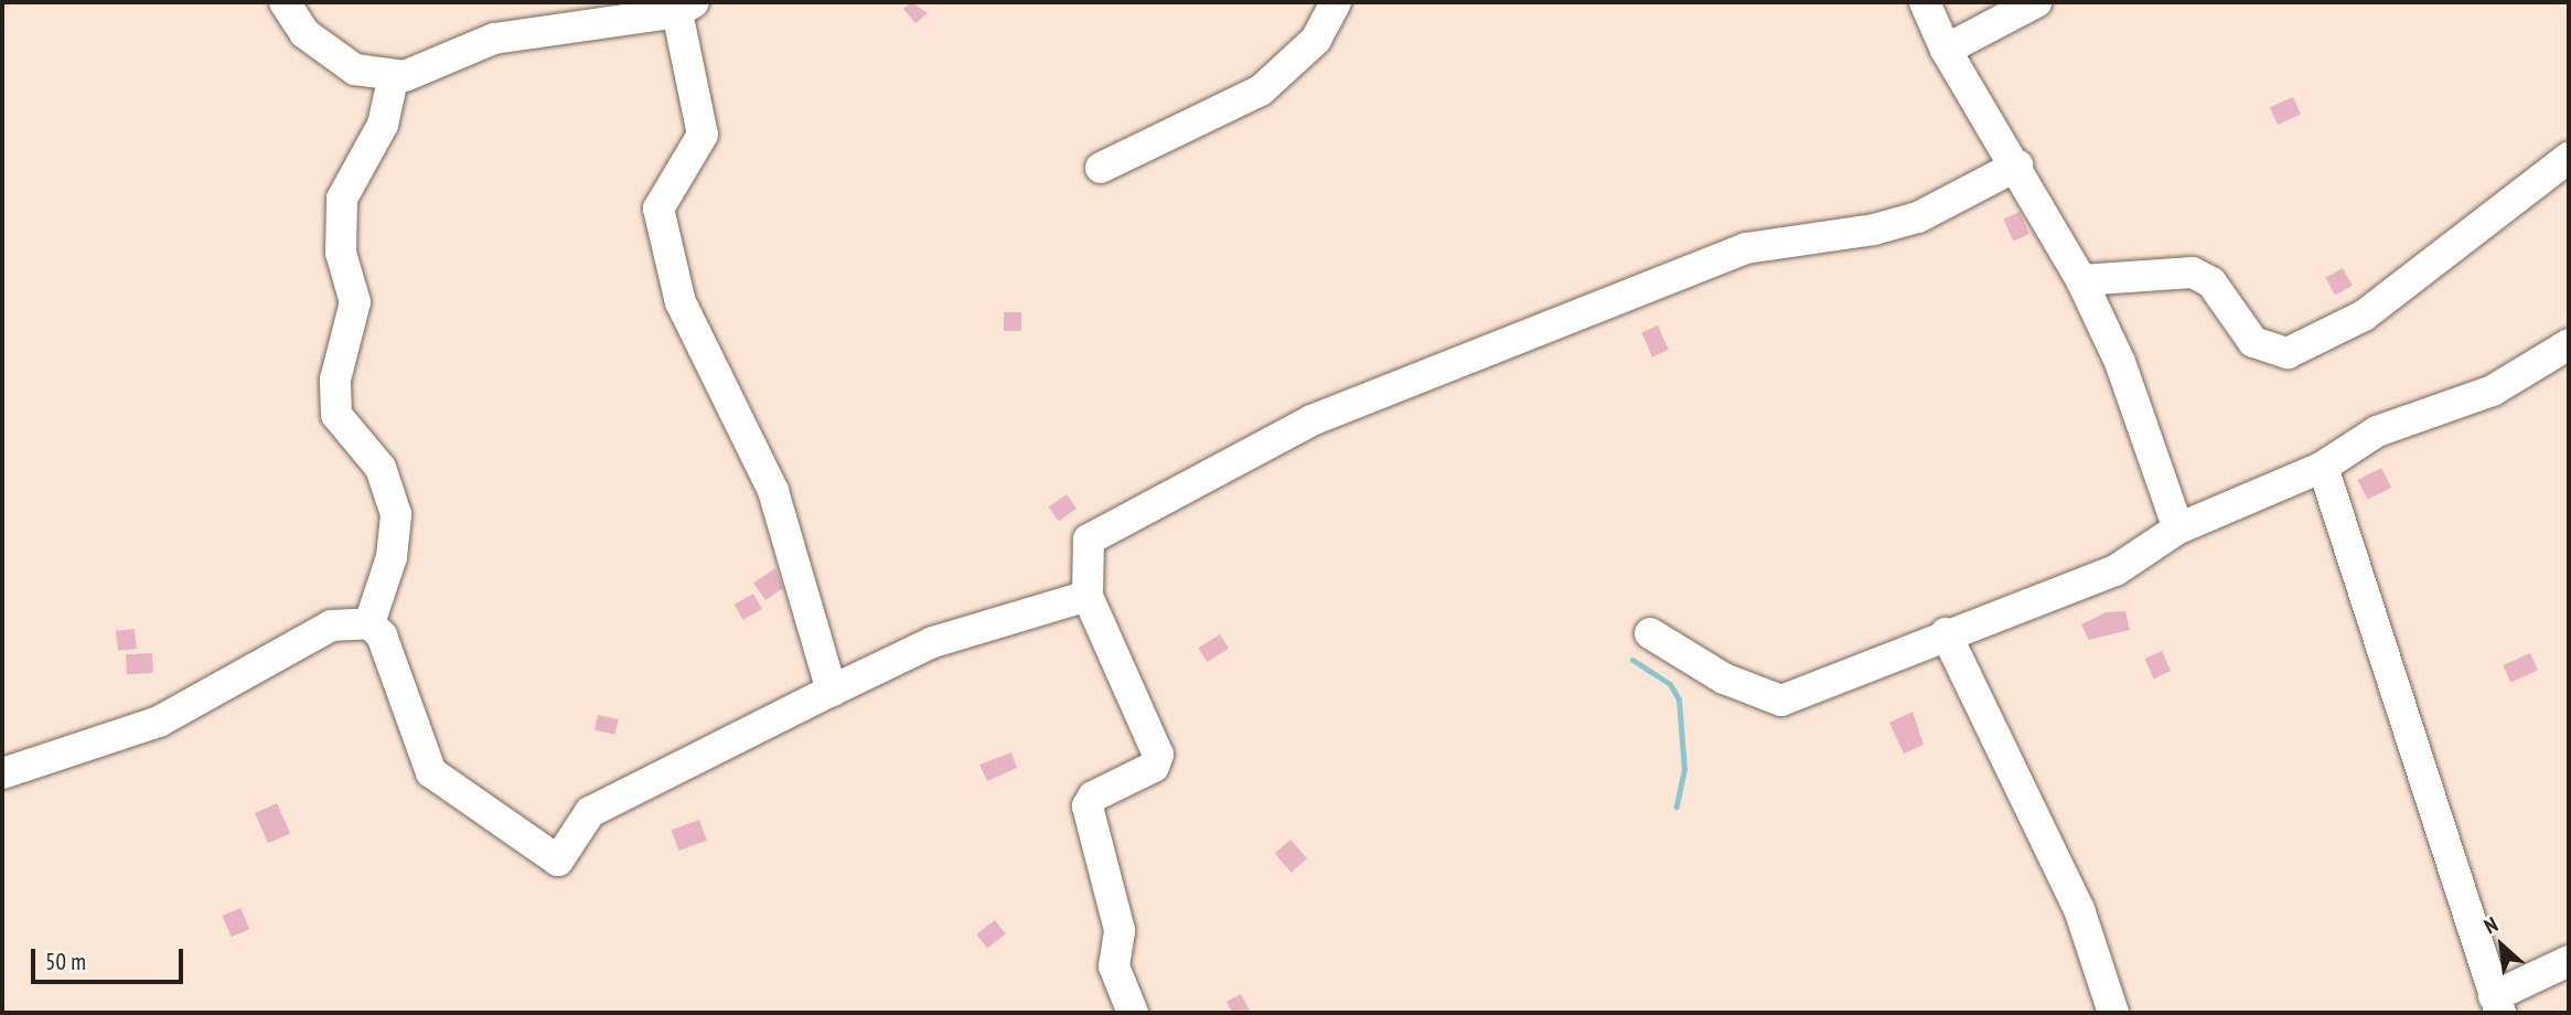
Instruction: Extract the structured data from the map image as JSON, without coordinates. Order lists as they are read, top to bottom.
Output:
{
  "scale_bar": "50 m",
  "north": "top left"
}
